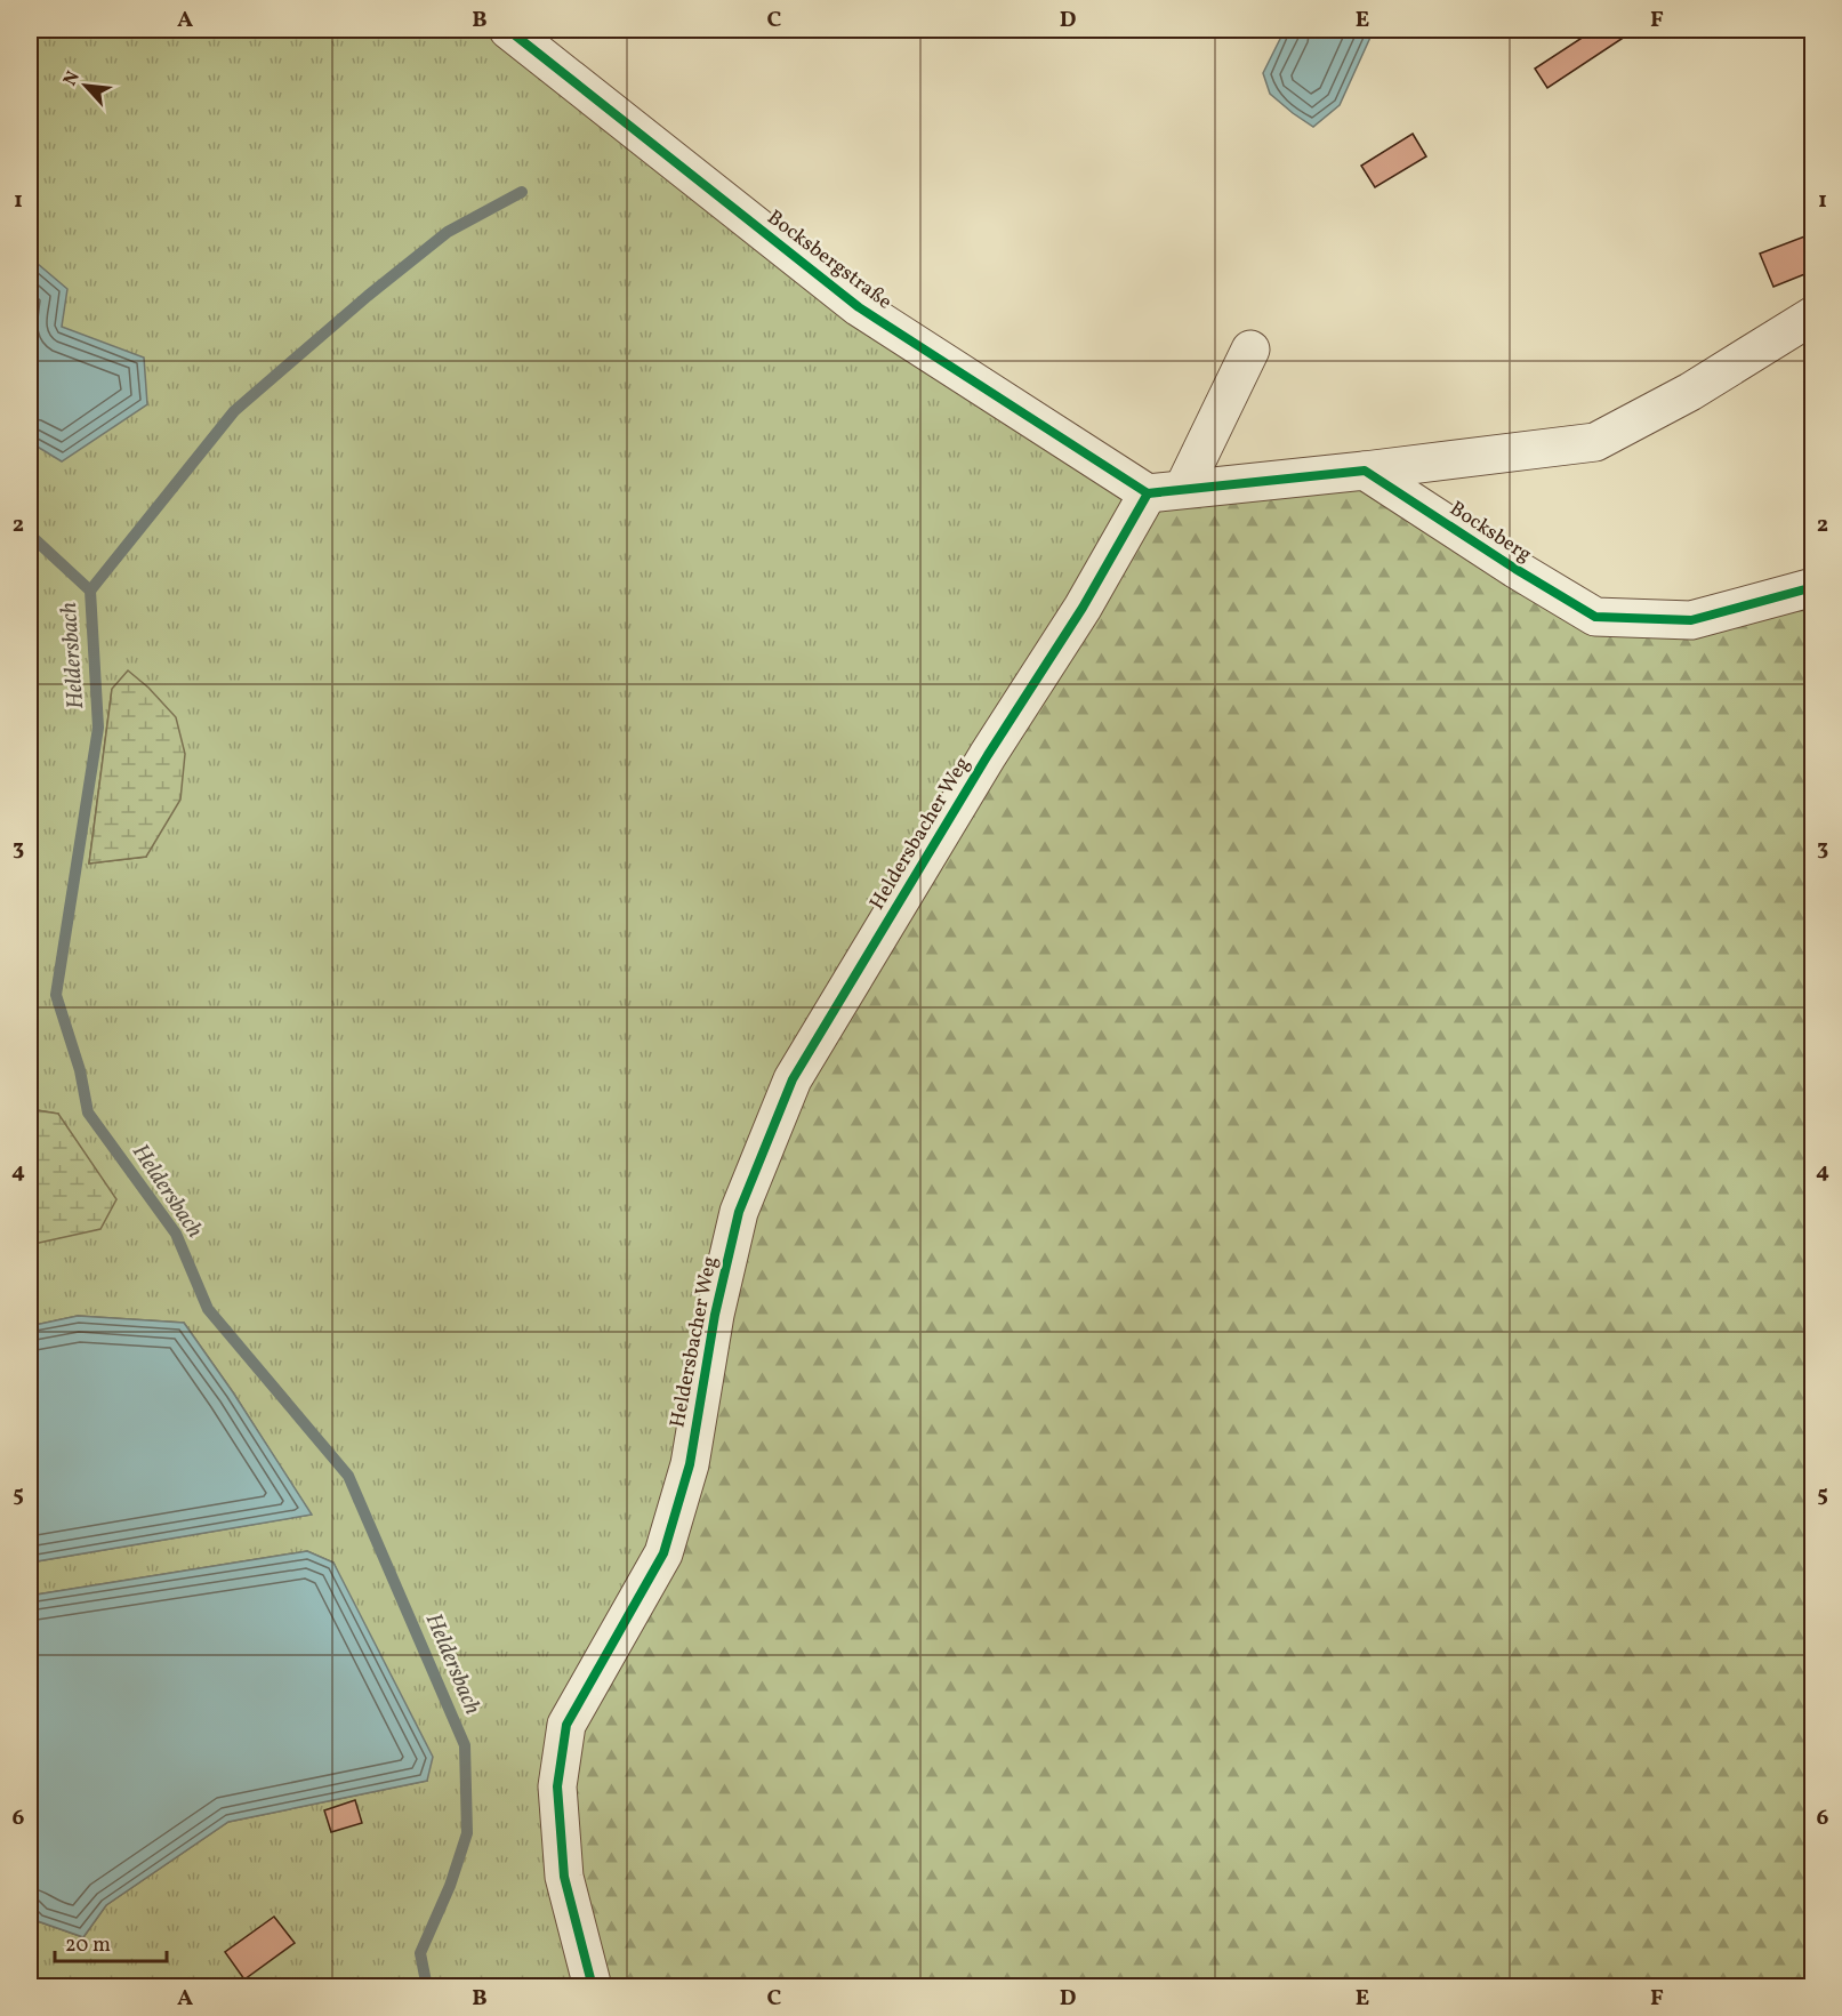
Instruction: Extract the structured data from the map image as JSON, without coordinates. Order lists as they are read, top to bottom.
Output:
{
  "streets": {
    "street": ["Bocksbergstraße", "Bocksberg", "Heldersbacher Weg"]
  },
  "crossings": [
    ["Bocksbergstraße", "Heldersbacher Weg"]
  ],
  "water": ["Heldersbach"],
  "scale_bar": "20 m",
  "north": "top left",
  "grid": {
    "columns": [
      "A",
      "B",
      "C",
      "D",
      "E",
      "F"
    ],
    "rows": [
      "1",
      "2",
      "3",
      "4",
      "5",
      "6"
    ]
  }
}
